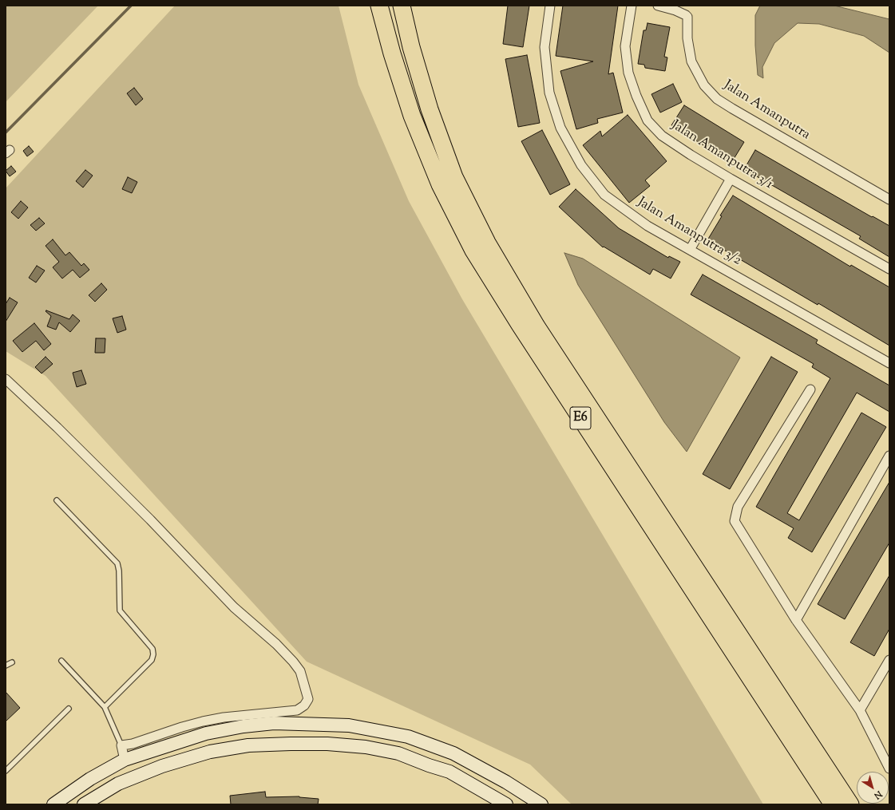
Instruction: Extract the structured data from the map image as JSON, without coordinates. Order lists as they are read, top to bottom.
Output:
{
  "streets": {
    "highway": ["E6"],
    "street": ["Jalan Amanputra", "Jalan Amanputra 3/1", "Jalan Amanputra 3/2"]
  },
  "north": "bottom right"
}
